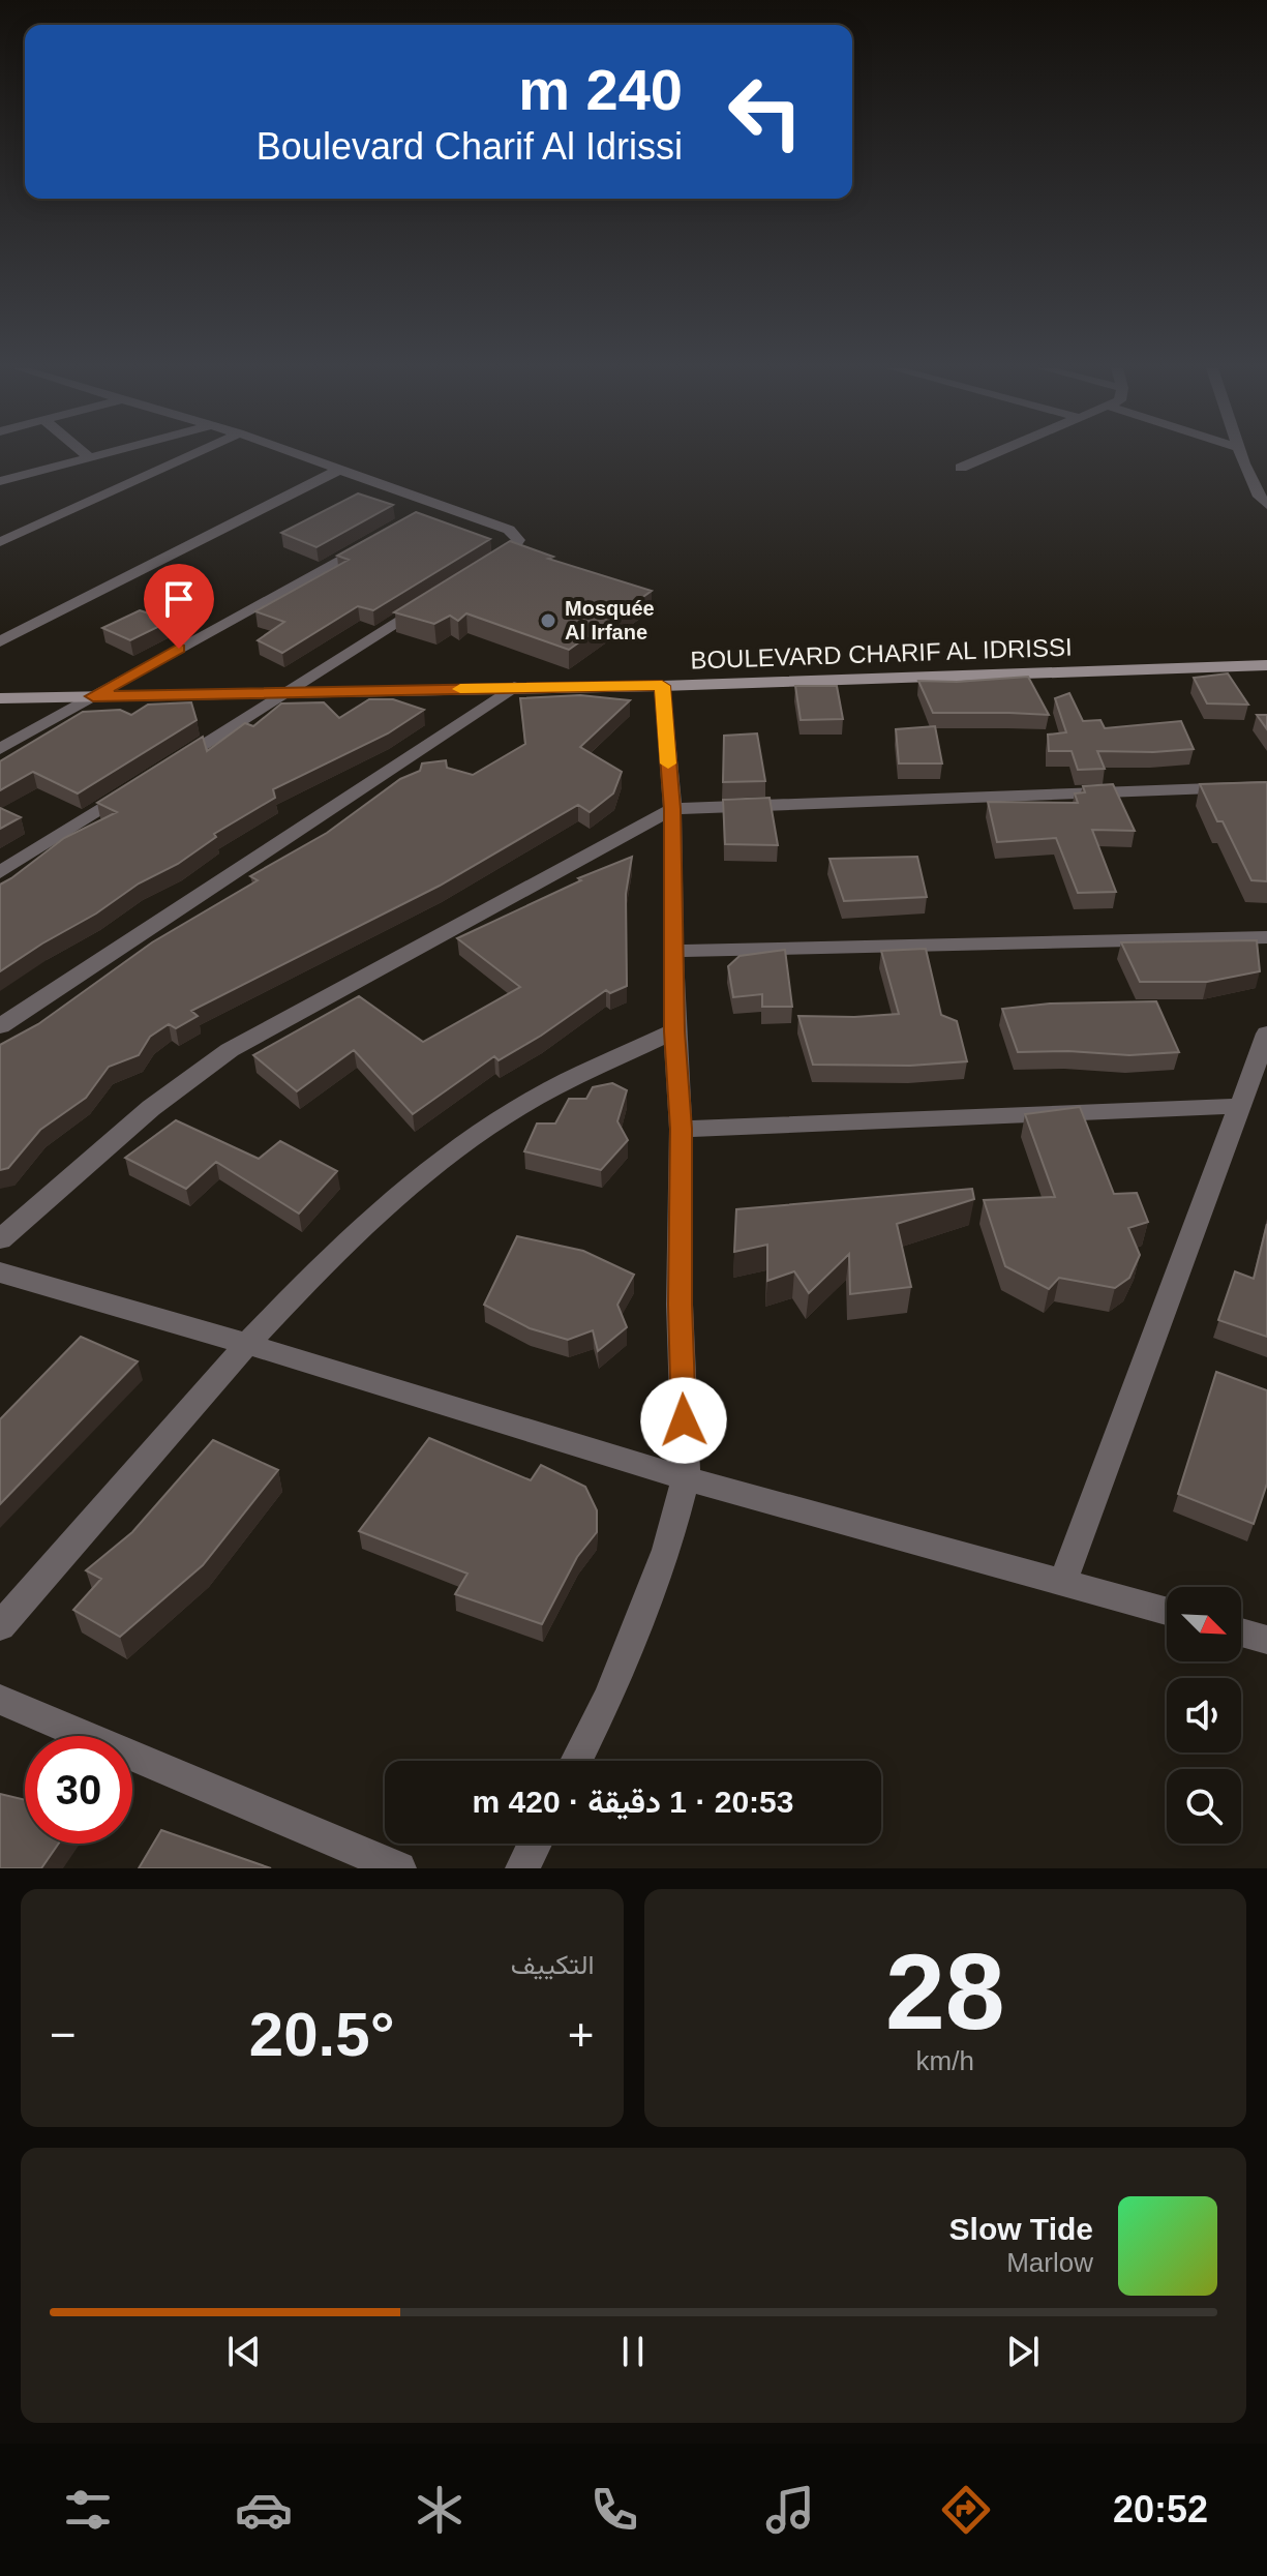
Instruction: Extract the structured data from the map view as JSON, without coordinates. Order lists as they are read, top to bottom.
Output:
{
  "streets": {
    "street": ["BOULEVARD CHARIF AL IDRISSI"]
  },
  "places": ["Mosquée Al Irfane"],
  "north": "bottom right",
  "page": {
    "turn": ["240 m", "Boulevard Charif Al Idrissi"],
    "limit": "30",
    "trip": "20:53 · 1 دقيقة · 420 m",
    "tile": [
      ["28", "km/h"],
      "التكييف"
    ],
    "heat": ["−", "20.5°", "+"],
    "song": ["Slow Tide", "Marlow"],
    "tabs": "20:52"
  }
}
